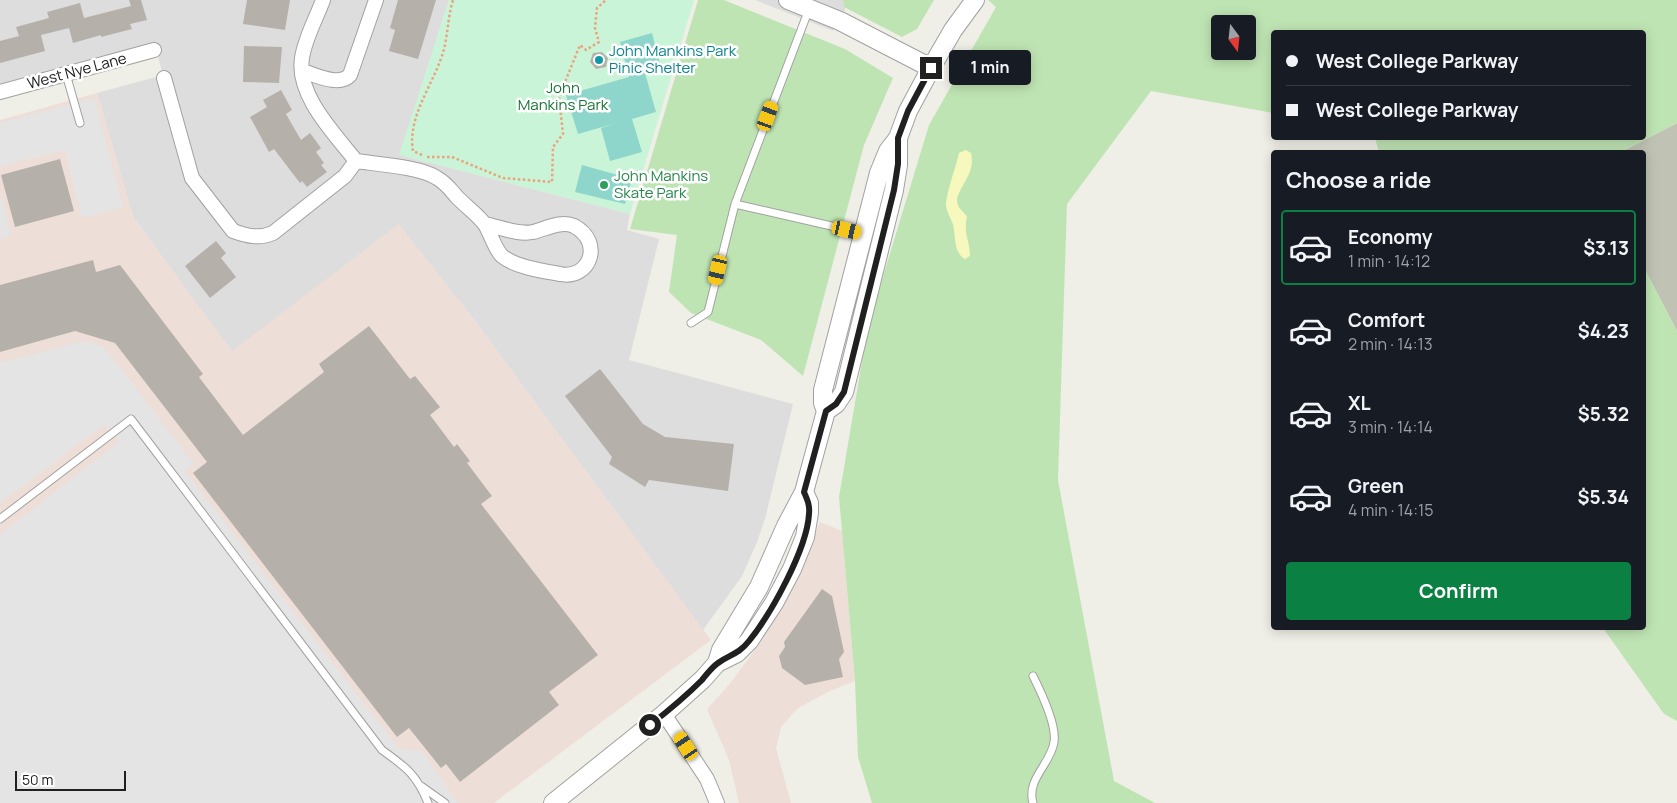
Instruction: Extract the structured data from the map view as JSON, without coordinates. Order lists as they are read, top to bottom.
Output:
{
  "streets": {
    "street": ["West Nye Lane"]
  },
  "parks": ["John Mankins Park"],
  "places": ["John Mankins Park Pinic Shelter", "John Mankins Skate Park"],
  "scale_bar": "50 m",
  "north": "bottom",
  "page": {
    "banner": ["West College Parkway", "West College Parkway"],
    "bubble": "1 min",
    "heading": "Choose a ride",
    "list": [
      {
        "name": "Economy",
        "note": "1 min · 14:12",
        "value": "$3.13"
      },
      {
        "name": "Comfort",
        "note": "2 min · 14:13",
        "value": "$4.23"
      },
      {
        "name": "XL",
        "note": "3 min · 14:14",
        "value": "$5.32"
      },
      {
        "name": "Green",
        "note": "4 min · 14:15",
        "value": "$5.34"
      }
    ],
    "buttons": "Confirm",
    "scale": "50 m"
  }
}
